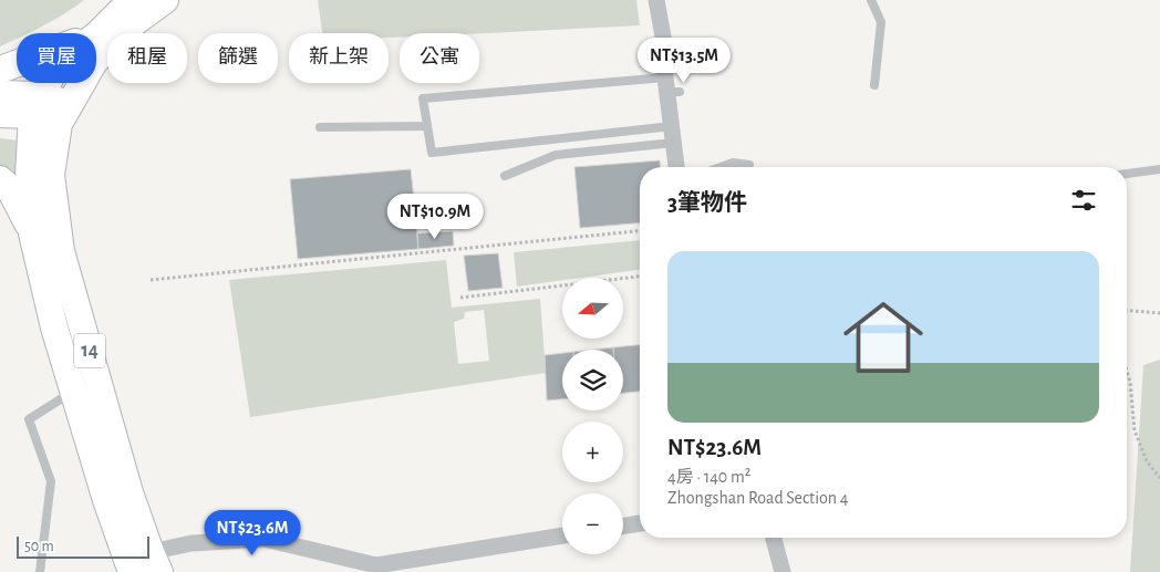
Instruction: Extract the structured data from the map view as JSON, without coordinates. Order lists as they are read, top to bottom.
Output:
{
  "streets": {
    "main road": ["14"]
  },
  "scale_bar": "50 m",
  "north": "left",
  "page": {
    "chip": [
      "買屋",
      "租屋",
      "篩選",
      "新上架",
      "公寓"
    ],
    "price": ["NT$13.5M", "NT$10.9M", "NT$23.6M"],
    "heading": "3筆物件",
    "list": [
      {
        "name": "NT$23.6M",
        "note": "4房 · 140 m² · Zhongshan Road Section 4"
      }
    ],
    "map_buttons": ["+", "−"],
    "scale": "50 m"
  }
}
